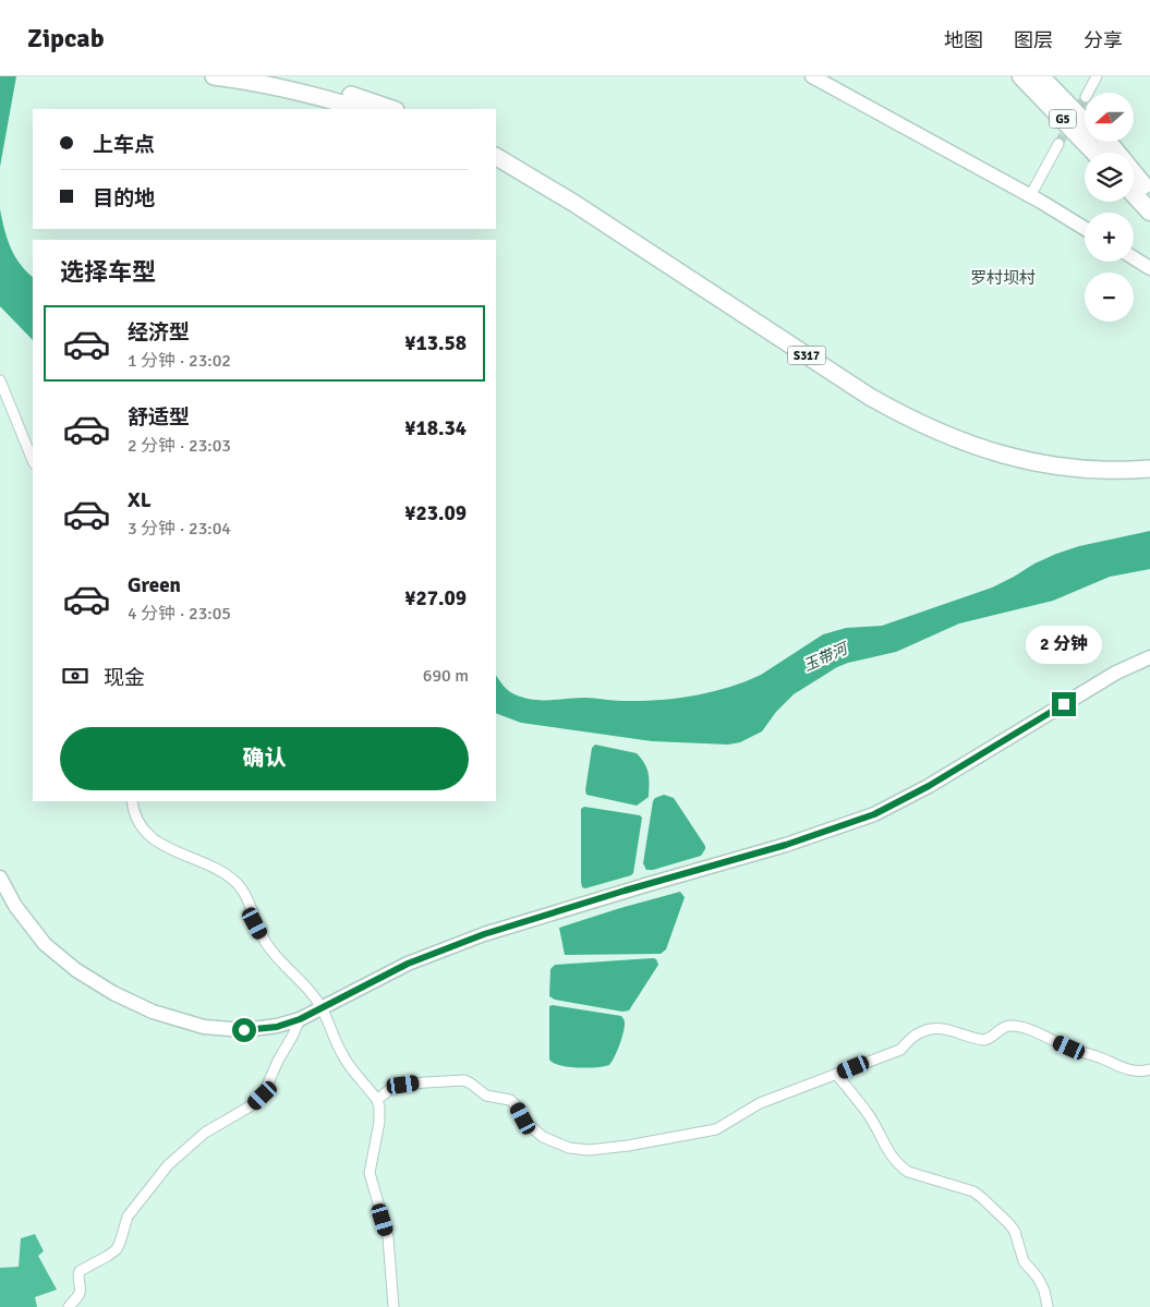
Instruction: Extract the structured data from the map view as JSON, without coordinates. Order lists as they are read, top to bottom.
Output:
{
  "streets": {
    "highway": ["G5"],
    "main road": ["S317"]
  },
  "districts": ["罗村坝村"],
  "water": ["玉带河"],
  "north": "left",
  "page": {
    "header": "Zipcab",
    "nav": ["地图", "图层", "分享"],
    "map_buttons": ["+", "−"],
    "banner": ["上车点", "目的地"],
    "heading": "选择车型",
    "list": [
      {
        "name": "经济型",
        "note": "1 分钟 · 23:02",
        "value": "¥13.58"
      },
      {
        "name": "舒适型",
        "note": "2 分钟 · 23:03",
        "value": "¥18.34"
      },
      {
        "name": "XL",
        "note": "3 分钟 · 23:04",
        "value": "¥23.09"
      },
      {
        "name": "Green",
        "note": "4 分钟 · 23:05",
        "value": "¥27.09"
      }
    ],
    "bubble": "2 分钟",
    "pay": ["现金", "690 m"],
    "buttons": "确认"
  }
}
